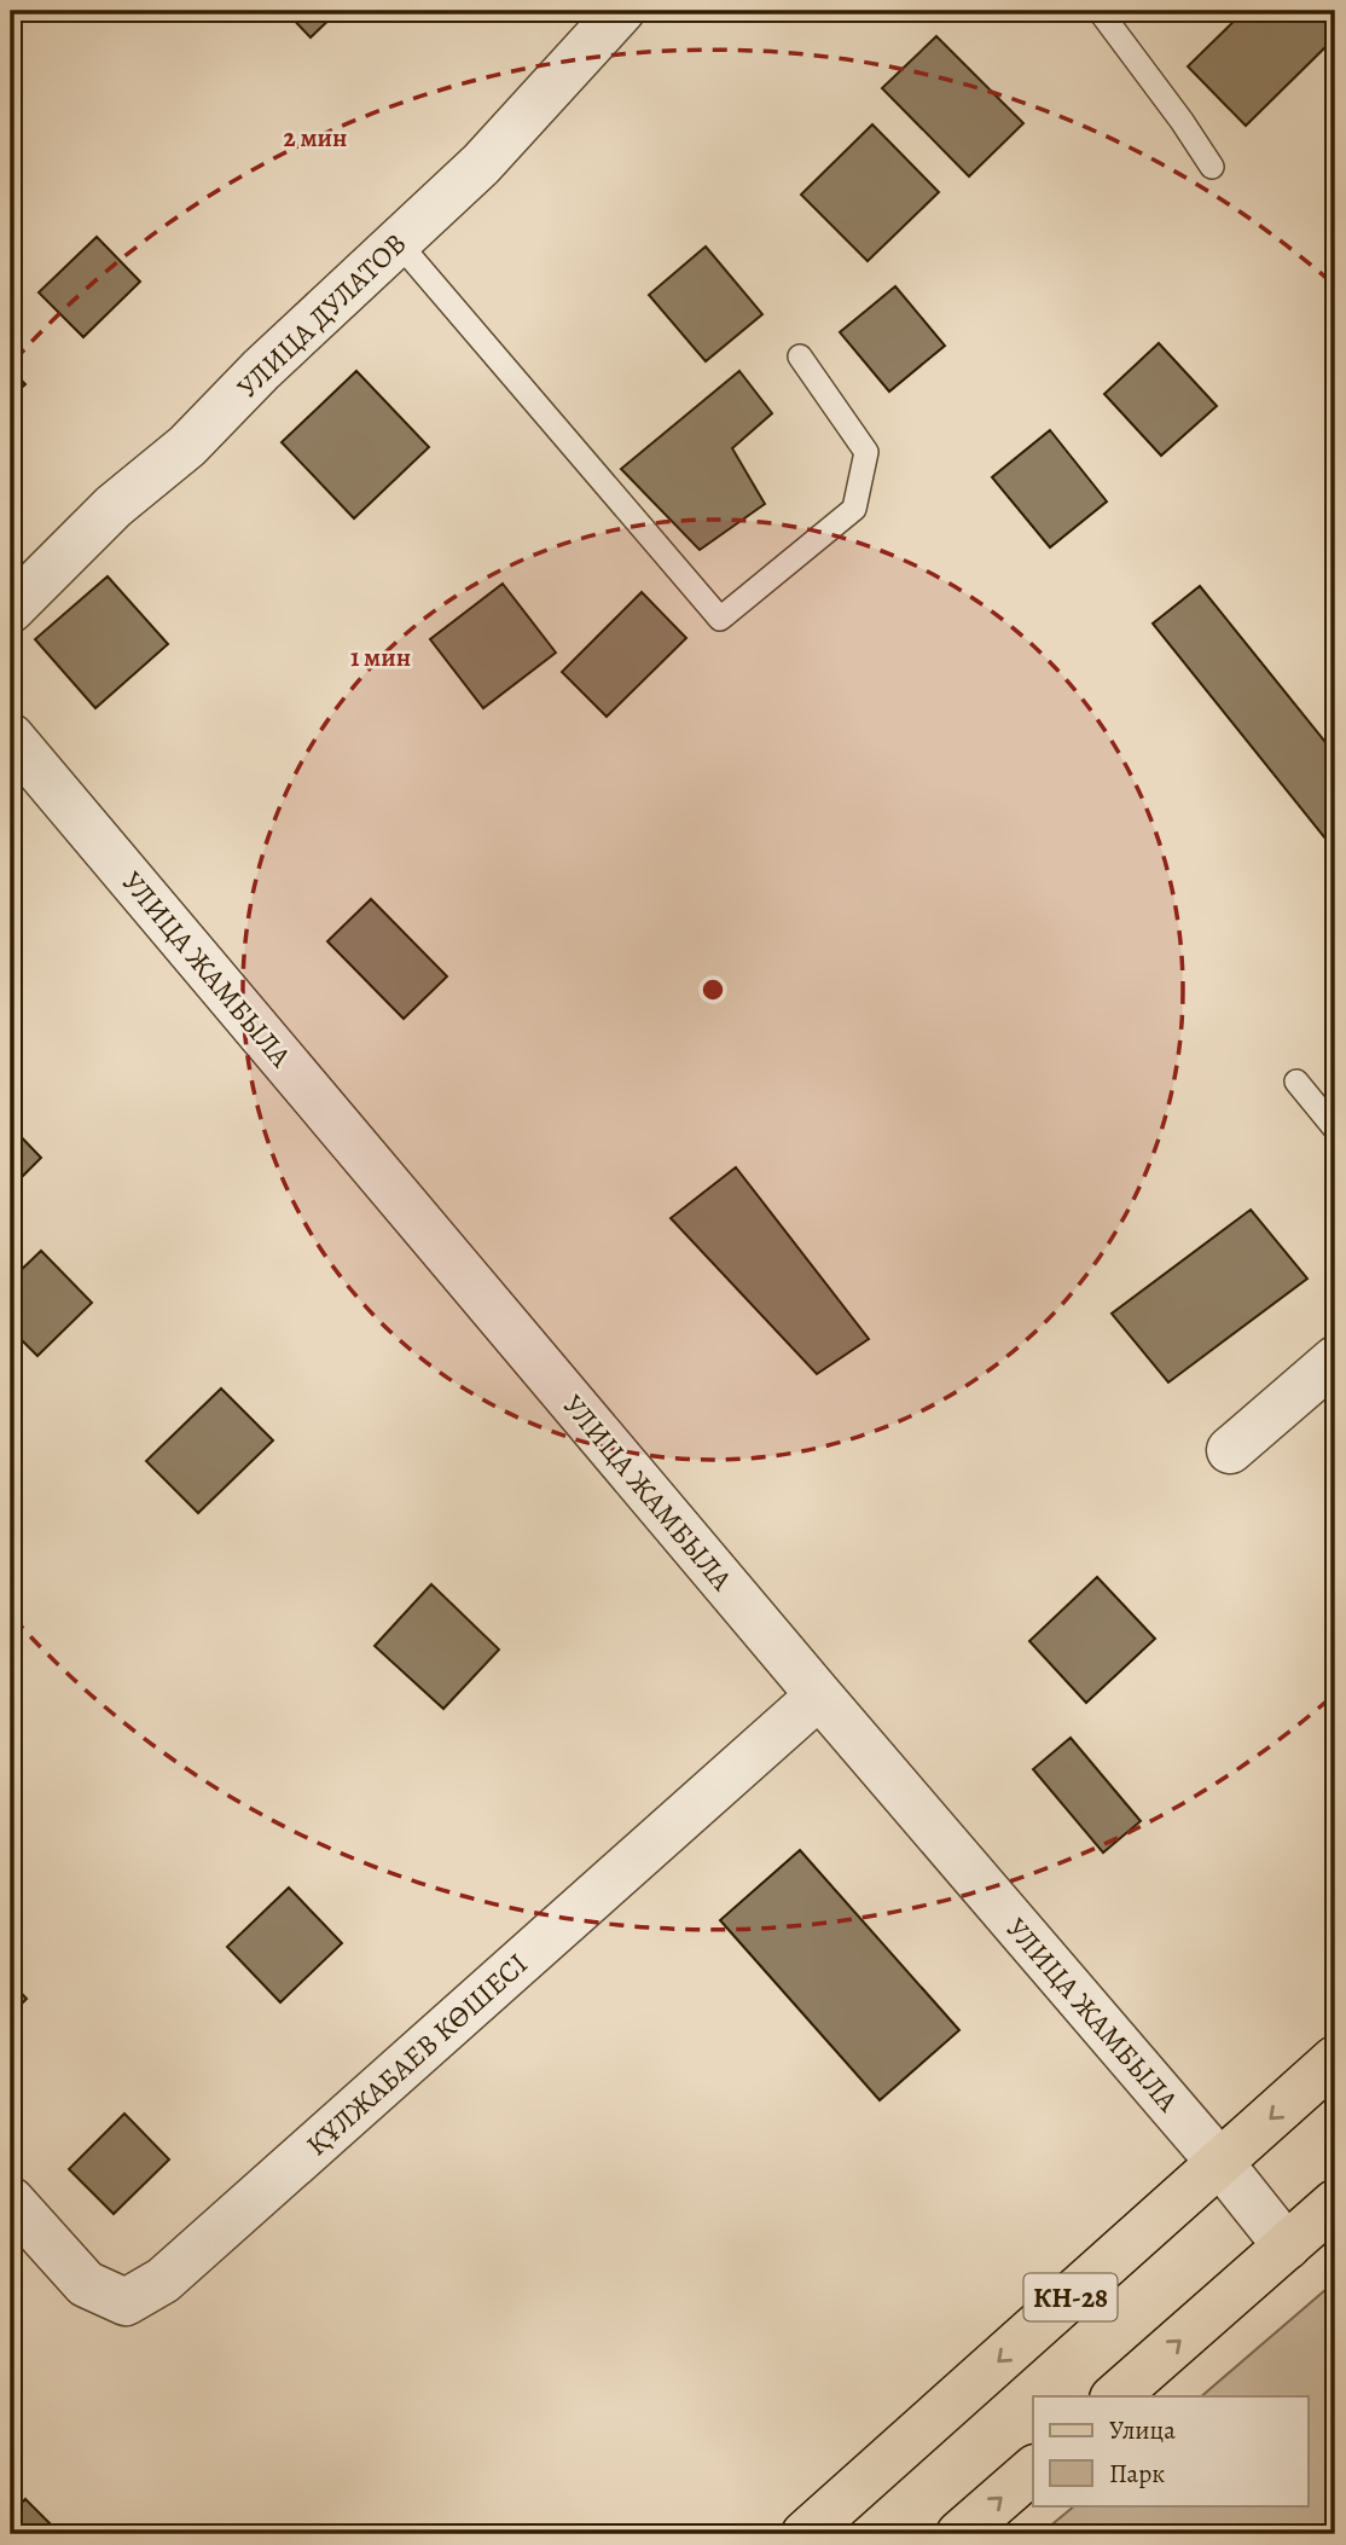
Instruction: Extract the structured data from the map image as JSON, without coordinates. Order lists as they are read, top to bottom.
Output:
{
  "streets": {
    "main road": ["КН-28"],
    "street": ["УЛИЦА ДУЛАТОВ", "УЛИЦА ЖАМБЫЛА", "ҚҰЛЖАБАЕВ КӨШЕСІ"]
  },
  "crossings": [
    ["УЛИЦА ЖАМБЫЛА", "ҚҰЛЖАБАЕВ КӨШЕСІ"],
    ["УЛИЦА ЖАМБЫЛА", "КН-28"]
  ],
  "legend": ["Улица", "Парк"],
  "rings": ["2 мин", "1 мин"]
}
